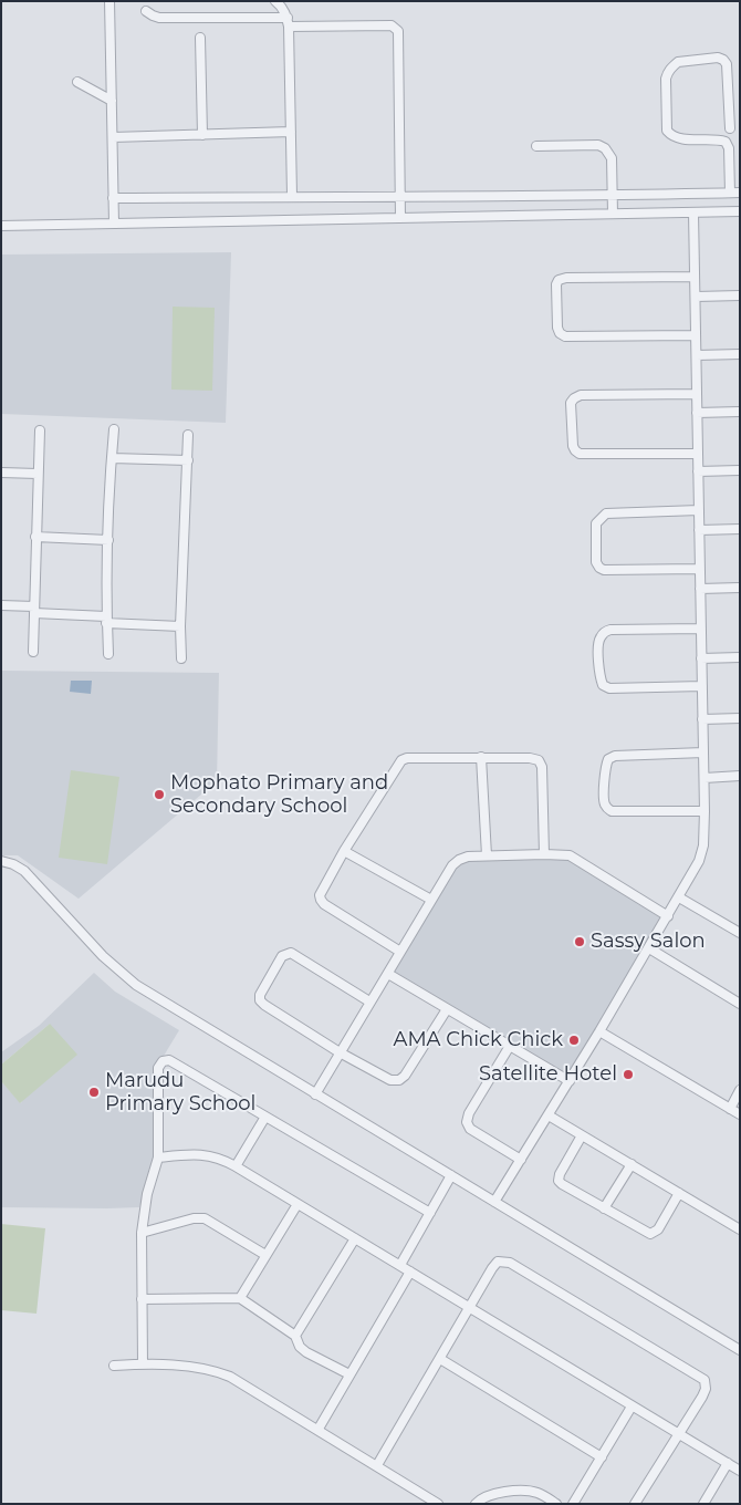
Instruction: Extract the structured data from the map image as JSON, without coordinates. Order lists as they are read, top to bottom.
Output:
{
  "places": [
    "Mophato Primary and Secondary School",
    "Sassy Salon",
    "AMA Chick Chick",
    "Satellite Hotel",
    "Marudu Primary School"
  ]
}
